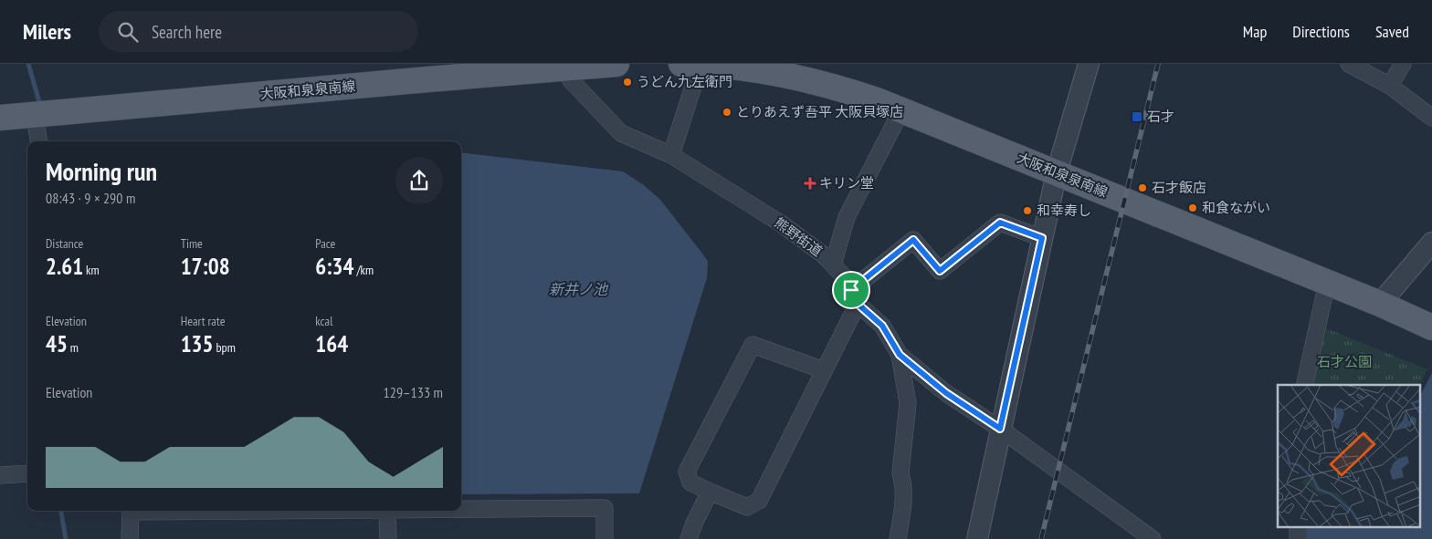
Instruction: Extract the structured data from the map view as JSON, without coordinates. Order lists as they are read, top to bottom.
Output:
{
  "streets": {
    "main road": ["大阪和泉泉南線"],
    "street": ["熊野街道"]
  },
  "crossings": [
    ["大阪和泉泉南線", "熊野街道"]
  ],
  "water": ["新井ノ池"],
  "parks": ["石才公園"],
  "places": {
    "other": [
      "うどん九左衛門",
      "とりあえず吾平 大阪貝塚店",
      "石才飯店",
      "和食ながい",
      "和幸寿し"
    ],
    "transit": ["石才"],
    "health": ["キリン堂"]
  },
  "page": {
    "header": "Milers",
    "search": "Search here",
    "nav": ["Map", "Directions", "Saved"],
    "heading": ["Morning run", "08:43 · 9 × 290 m"],
    "stats": [
      ["Distance", "2.61 km"],
      ["Time", "17:08"],
      ["Pace", "6:34 /km"],
      ["Elevation", "45 m"],
      ["Heart rate", "135 bpm"],
      ["kcal", "164"]
    ],
    "chart": ["Elevation", "129–133 m"]
  }
}
